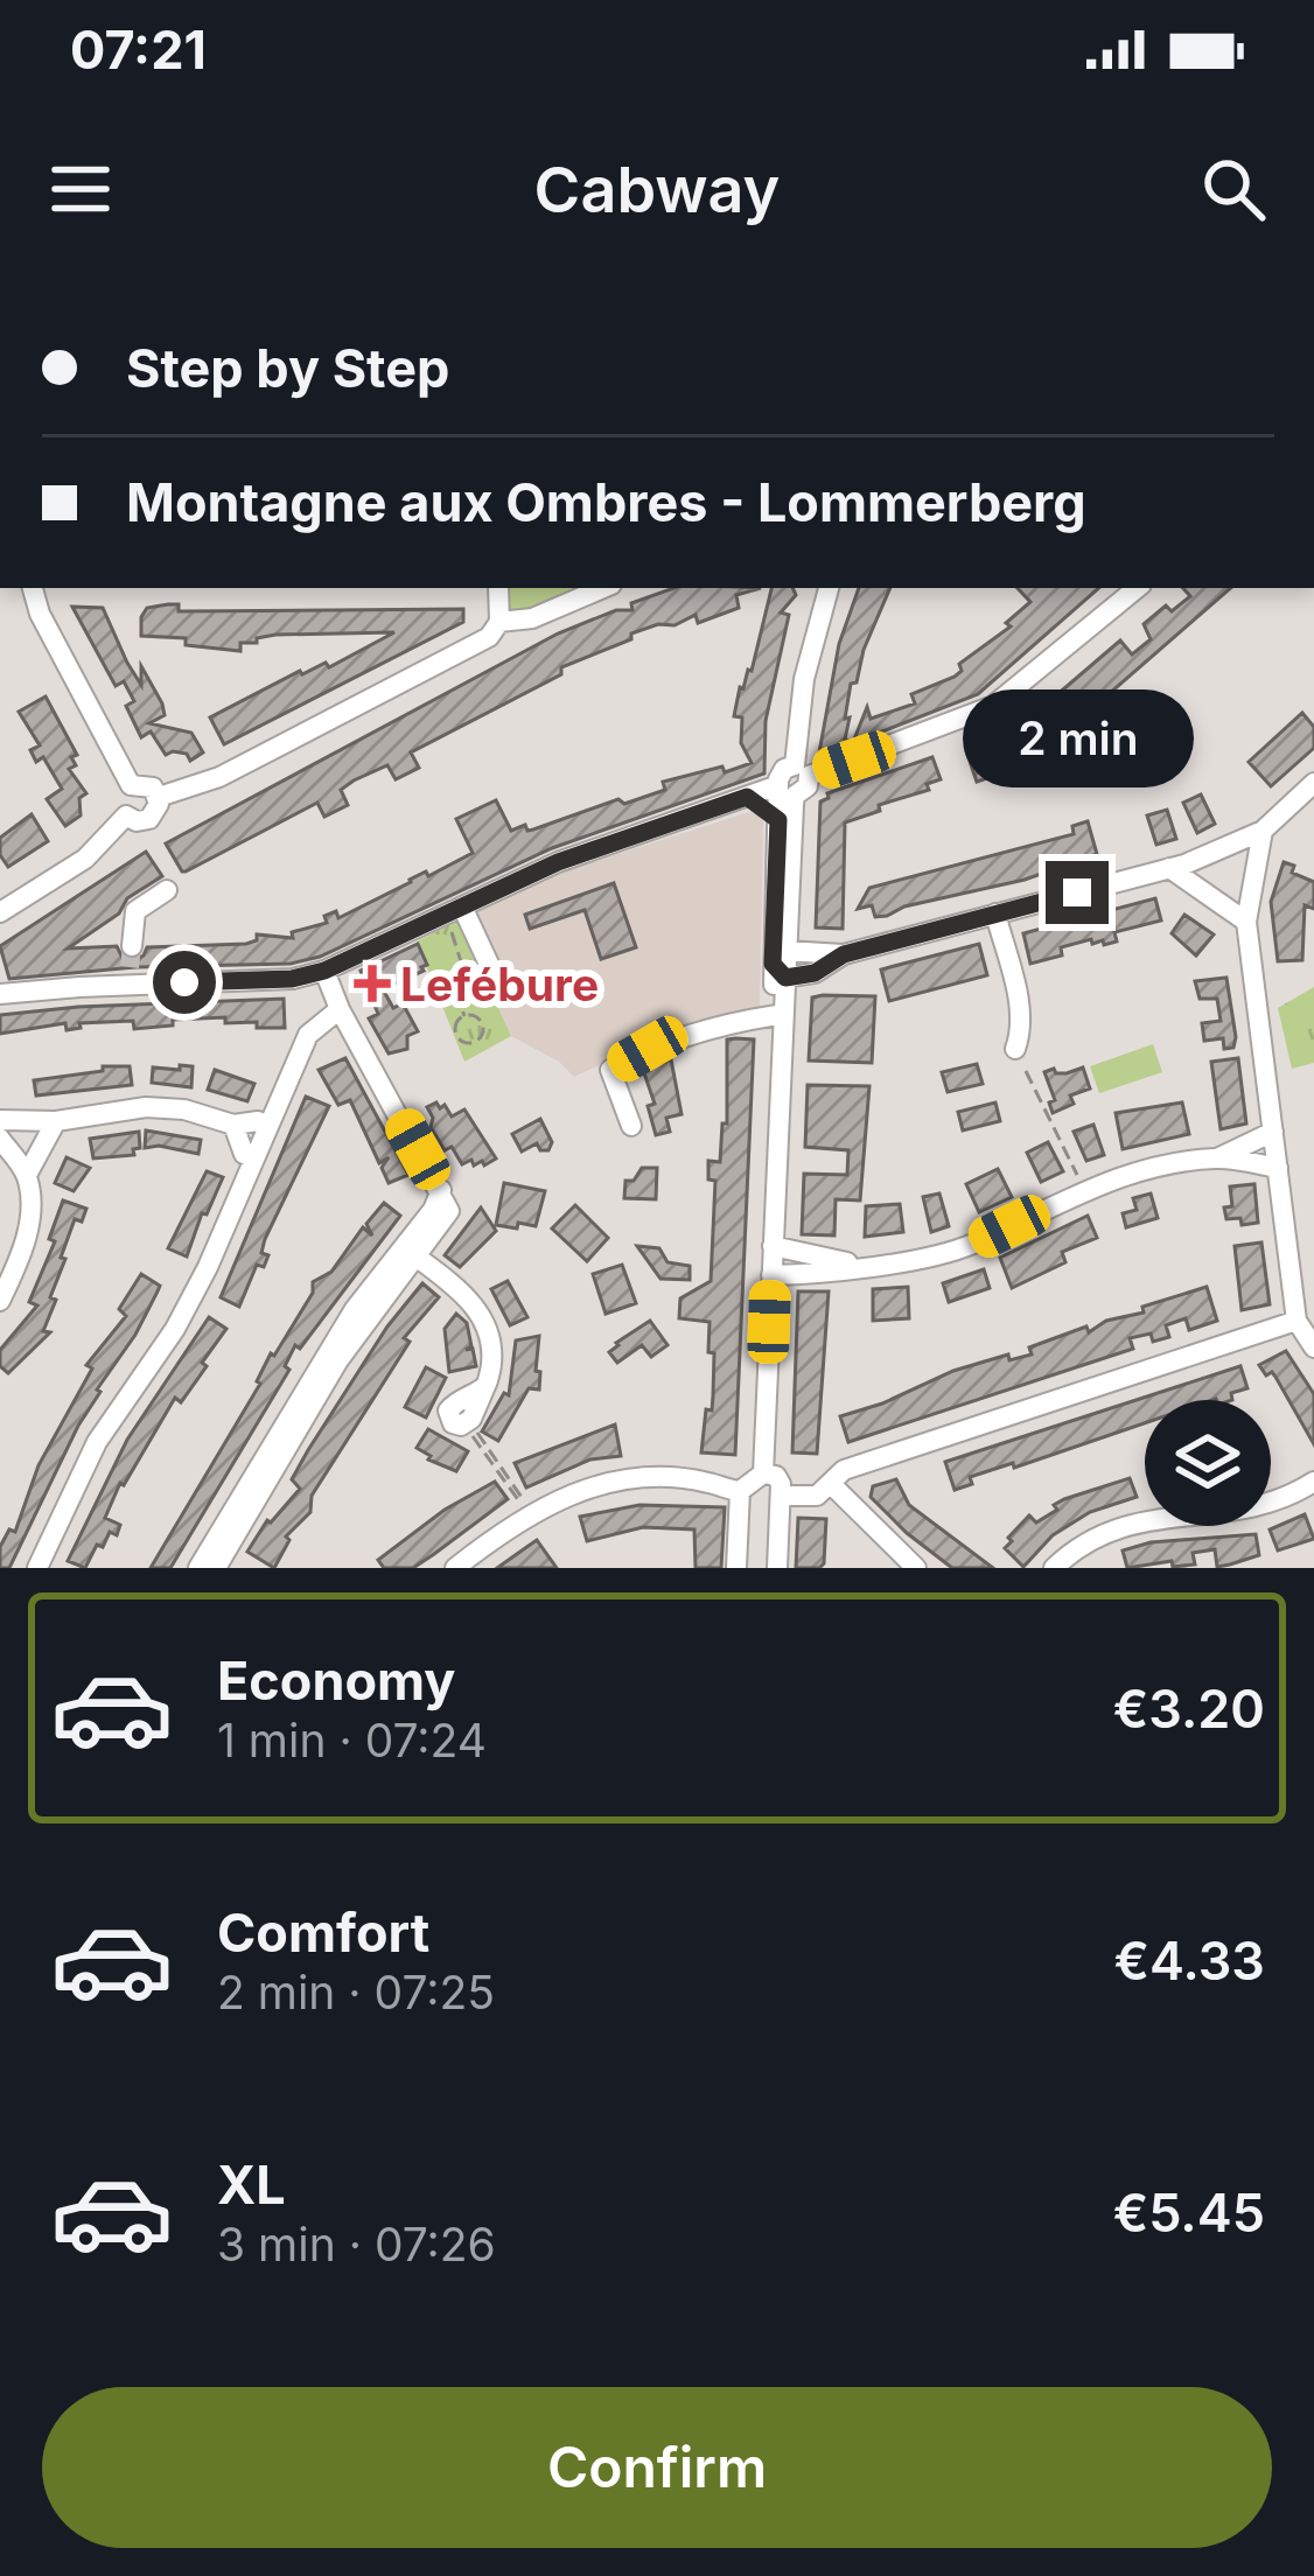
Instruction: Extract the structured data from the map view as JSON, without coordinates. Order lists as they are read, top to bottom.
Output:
{
  "places": {
    "health": ["Lefébure"]
  },
  "page": {
    "status": "07:21",
    "header": "Cabway",
    "banner": ["Step by Step", "Montagne aux Ombres - Lommerberg"],
    "bubble": "2 min",
    "list": [
      {
        "name": "Economy",
        "note": "1 min · 07:24",
        "value": "€3.20"
      },
      {
        "name": "Comfort",
        "note": "2 min · 07:25",
        "value": "€4.33"
      },
      {
        "name": "XL",
        "note": "3 min · 07:26",
        "value": "€5.45"
      }
    ],
    "buttons": "Confirm"
  }
}
